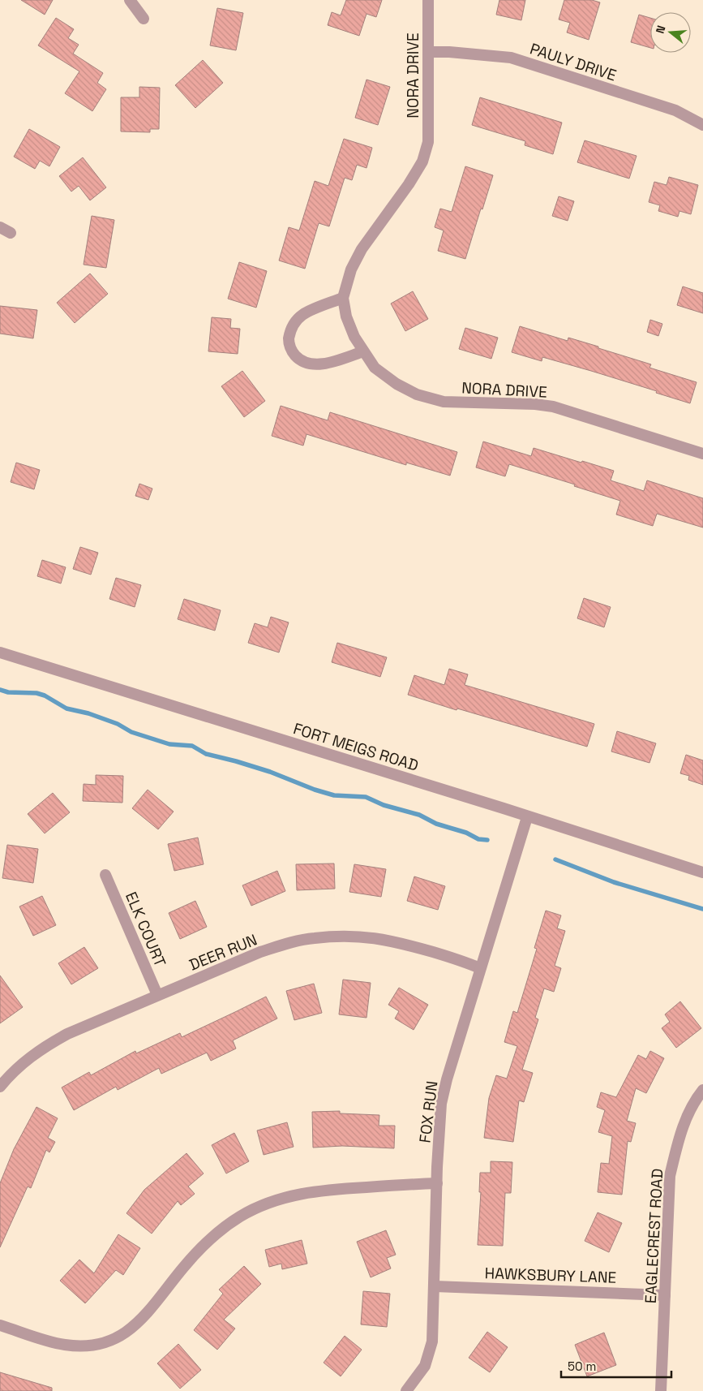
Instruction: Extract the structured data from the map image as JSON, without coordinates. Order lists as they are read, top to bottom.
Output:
{
  "streets": {
    "street": [
      "PAULY DRIVE",
      "NORA DRIVE",
      "FORT MEIGS ROAD",
      "ELK COURT",
      "DEER RUN",
      "FOX RUN",
      "EAGLECREST ROAD",
      "HAWKSBURY LANE"
    ]
  },
  "crossings": [
    ["PAULY DRIVE", "NORA DRIVE"],
    ["FORT MEIGS ROAD", "FOX RUN"],
    ["ELK COURT", "DEER RUN"],
    ["DEER RUN", "FOX RUN"],
    ["FOX RUN", "HAWKSBURY LANE"],
    ["EAGLECREST ROAD", "HAWKSBURY LANE"]
  ],
  "scale_bar": "50 m",
  "north": "left"
}
